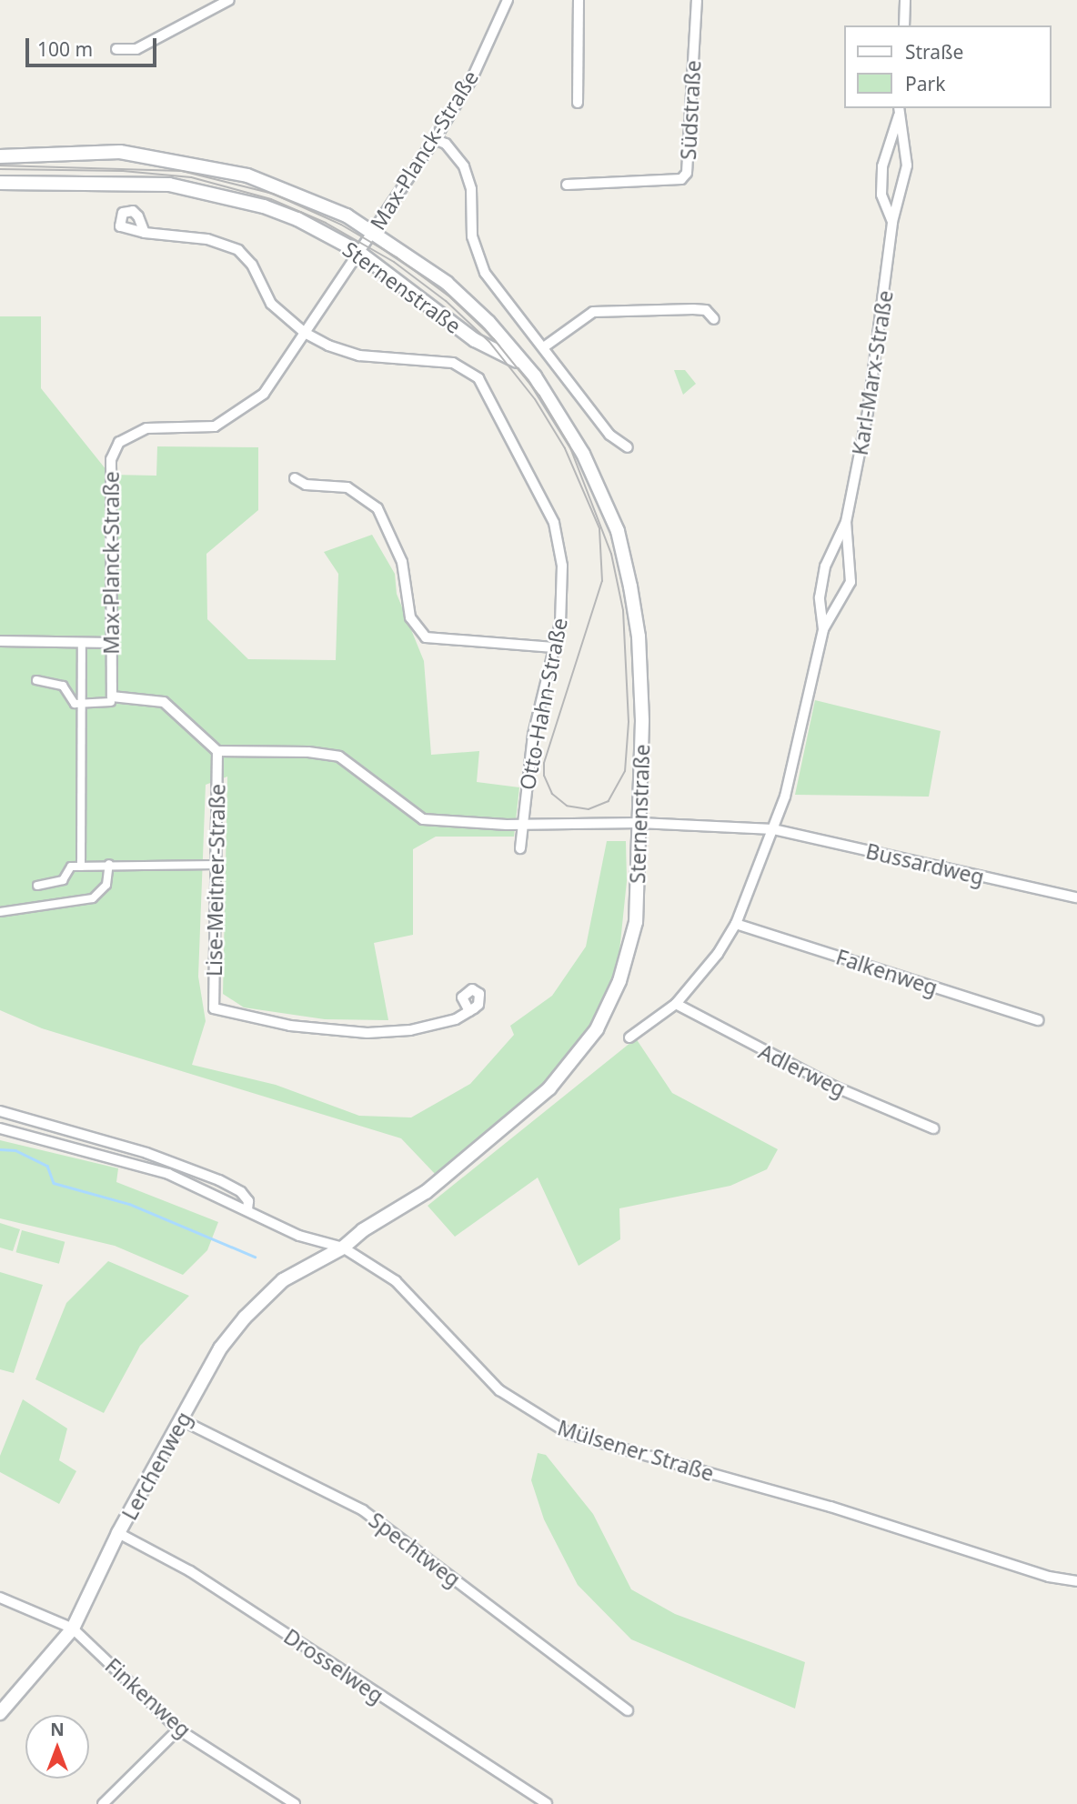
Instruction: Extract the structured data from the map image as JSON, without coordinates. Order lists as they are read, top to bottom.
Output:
{
  "streets": {
    "street": [
      "Südstraße",
      "Max-Planck-Straße",
      "Sternenstraße",
      "Karl-Marx-Straße",
      "Otto-Hahn-Straße",
      "Bussardweg",
      "Lise-Meitner-Straße",
      "Falkenweg",
      "Adlerweg",
      "Mülsener Straße",
      "Lerchenweg",
      "Spechtweg",
      "Drosselweg",
      "Finkenweg"
    ]
  },
  "crossings": [
    ["Max-Planck-Straße", "Sternenstraße"],
    ["Max-Planck-Straße", "Otto-Hahn-Straße"],
    ["Sternenstraße", "Bussardweg"],
    ["Sternenstraße", "Mülsener Straße"],
    ["Sternenstraße", "Lerchenweg"],
    ["Karl-Marx-Straße", "Bussardweg"],
    ["Karl-Marx-Straße", "Falkenweg"],
    ["Karl-Marx-Straße", "Adlerweg"],
    ["Otto-Hahn-Straße", "Bussardweg"],
    ["Bussardweg", "Lise-Meitner-Straße"],
    ["Mülsener Straße", "Lerchenweg"],
    ["Lerchenweg", "Spechtweg"],
    ["Lerchenweg", "Drosselweg"],
    ["Lerchenweg", "Finkenweg"]
  ],
  "legend": ["Straße", "Park"],
  "scale_bar": "100 m",
  "north": "top"
}
